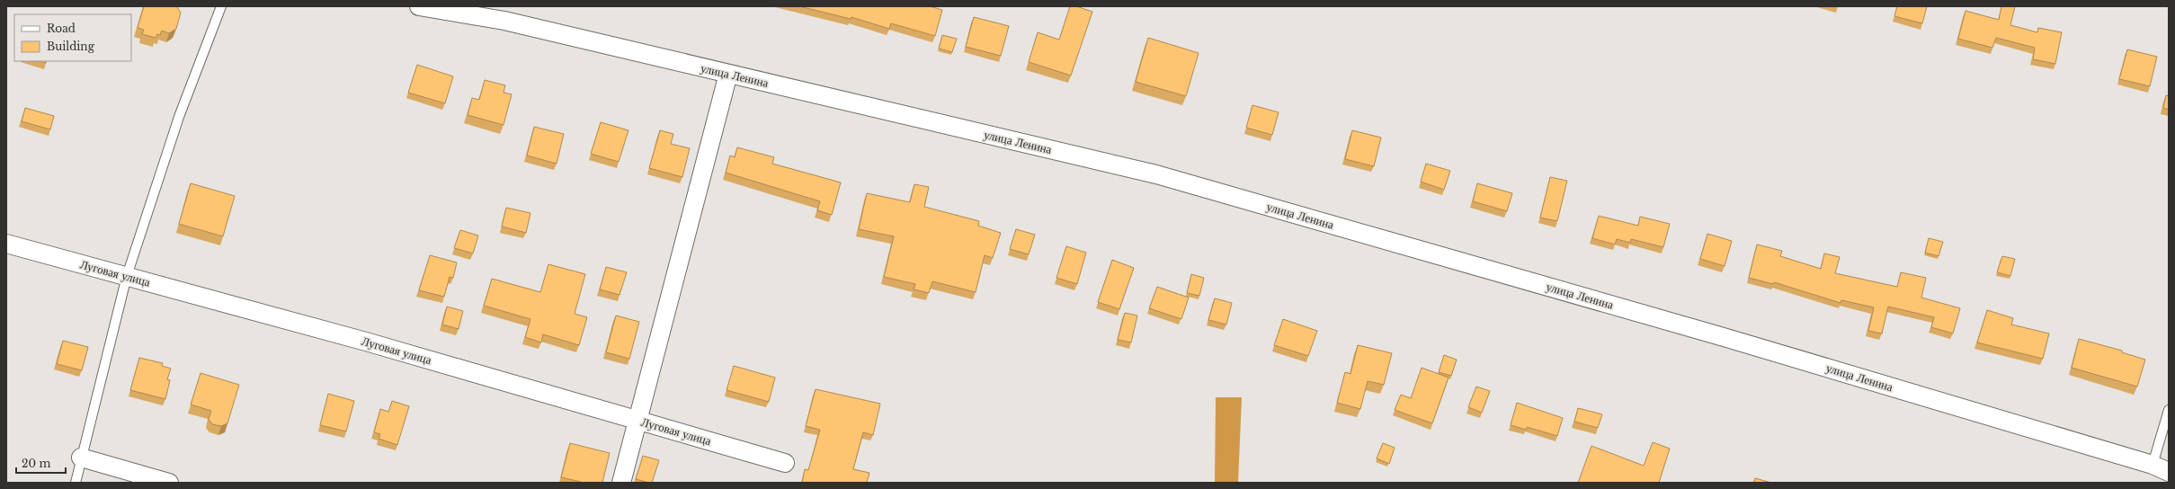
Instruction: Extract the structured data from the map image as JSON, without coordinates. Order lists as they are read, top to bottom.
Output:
{
  "streets": {
    "street": ["улица Ленина", "Луговая улица"]
  },
  "legend": ["Road", "Building"],
  "scale_bar": "20 m"
}
